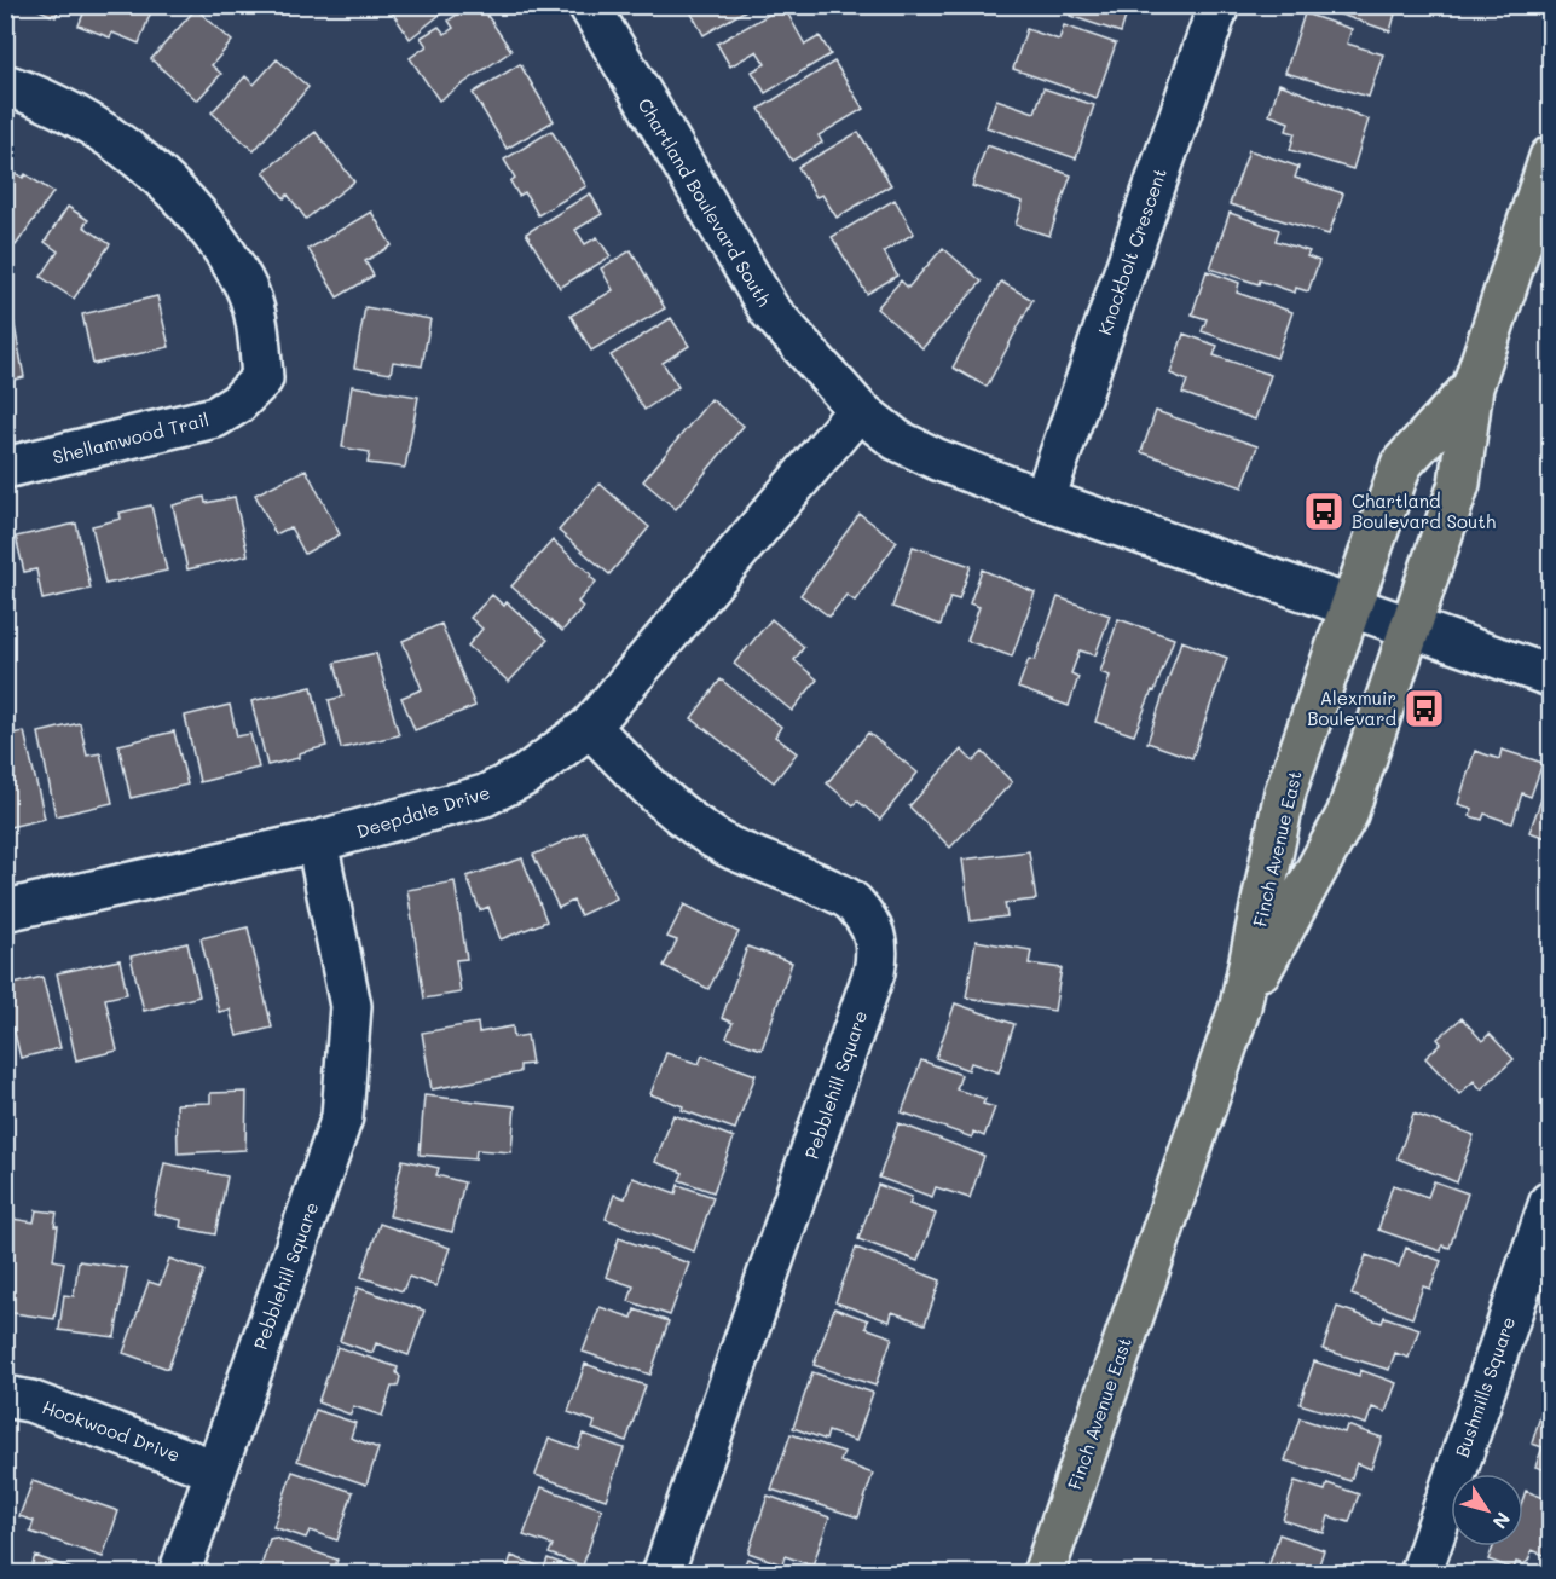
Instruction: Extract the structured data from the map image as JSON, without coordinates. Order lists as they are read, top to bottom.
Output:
{
  "streets": {
    "main road": ["Finch Avenue East"],
    "street": [
      "Chartland Boulevard South",
      "Knockbolt Crescent",
      "Shellamwood Trail",
      "Deepdale Drive",
      "Pebblehill Square",
      "Bushmills Square",
      "Hookwood Drive"
    ]
  },
  "crossings": [
    ["Chartland Boulevard South", "Knockbolt Crescent"],
    ["Chartland Boulevard South", "Deepdale Drive"],
    ["Chartland Boulevard South", "Finch Avenue East"],
    ["Deepdale Drive", "Pebblehill Square"],
    ["Pebblehill Square", "Hookwood Drive"]
  ],
  "places": {
    "bus stop": ["Chartland Boulevard South", "Alexmuir Boulevard"]
  },
  "north": "bottom right"
}
